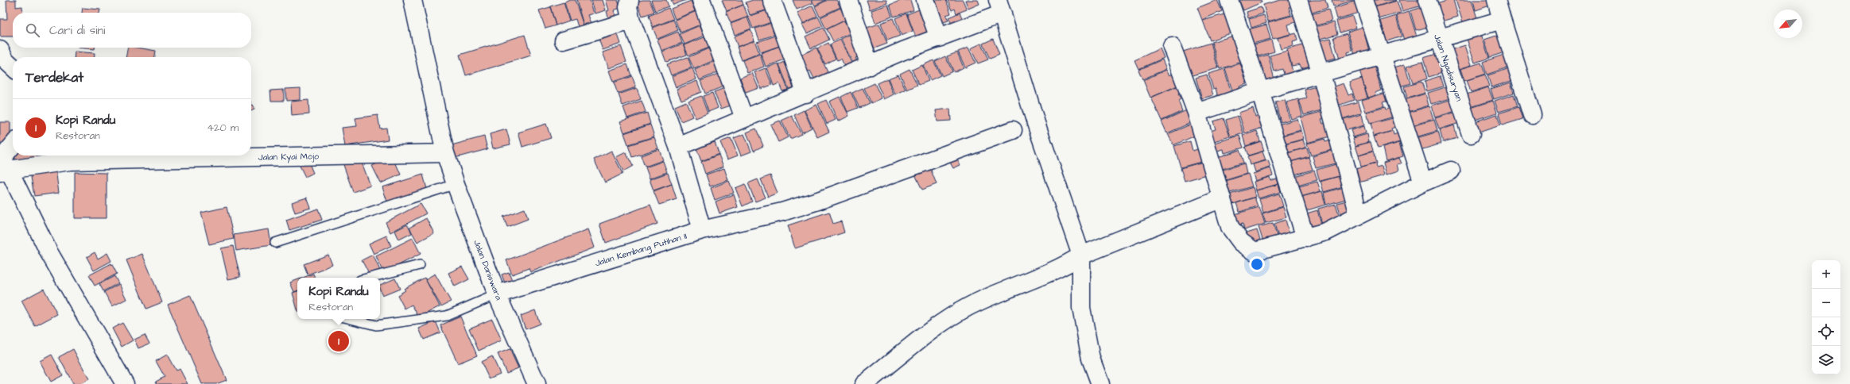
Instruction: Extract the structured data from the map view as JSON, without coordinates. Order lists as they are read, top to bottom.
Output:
{
  "streets": {
    "street": [
      "Jalan Ngadisuryan",
      "Jalan Kyai Mojo",
      "Jalan Kembang Putihan II",
      "Jalan Daniswara"
    ]
  },
  "crossings": [
    ["Jalan Kyai Mojo", "Jalan Daniswara"],
    ["Jalan Kembang Putihan II", "Jalan Daniswara"]
  ],
  "north": "bottom left",
  "page": {
    "search": "Cari di sini",
    "heading": "Terdekat",
    "list": [
      {
        "mark": "1",
        "name": "Kopi Randu",
        "note": "Restoran",
        "value": "420 m"
      }
    ],
    "map_buttons": ["+", "−"],
    "popup": ["Kopi Randu", "Restoran"],
    "pins": "1"
  }
}
